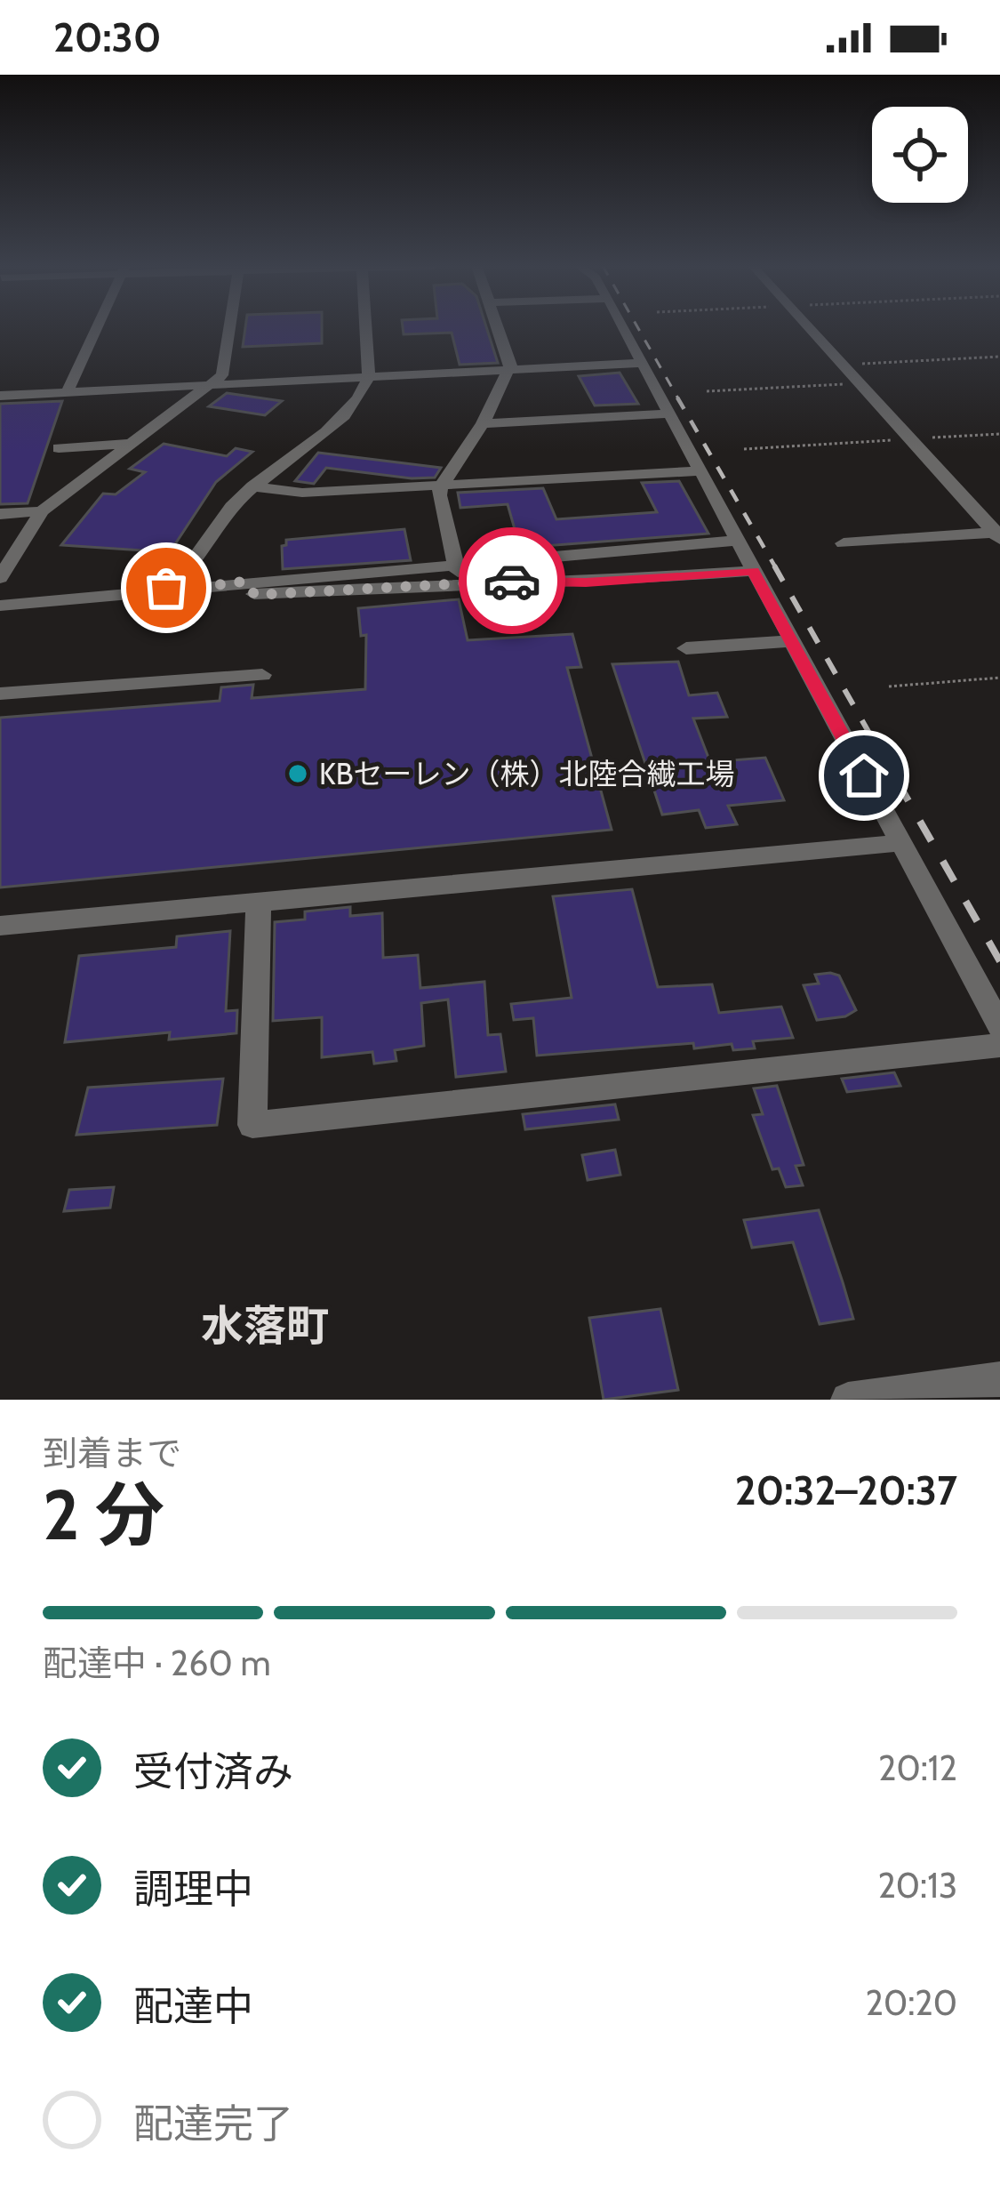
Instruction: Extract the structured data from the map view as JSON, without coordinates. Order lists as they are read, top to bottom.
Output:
{
  "districts": ["水落町"],
  "places": ["KBセーレン（株）北陸合繊工場"],
  "page": {
    "status": "20:30",
    "heading": ["2 分", "到着まで", "20:32–20:37"],
    "bar": "配達中 · 260 m",
    "list": [
      ["受付済み", "20:12"],
      ["調理中", "20:13"],
      ["配達中", "20:20"],
      "配達完了"
    ]
  }
}
